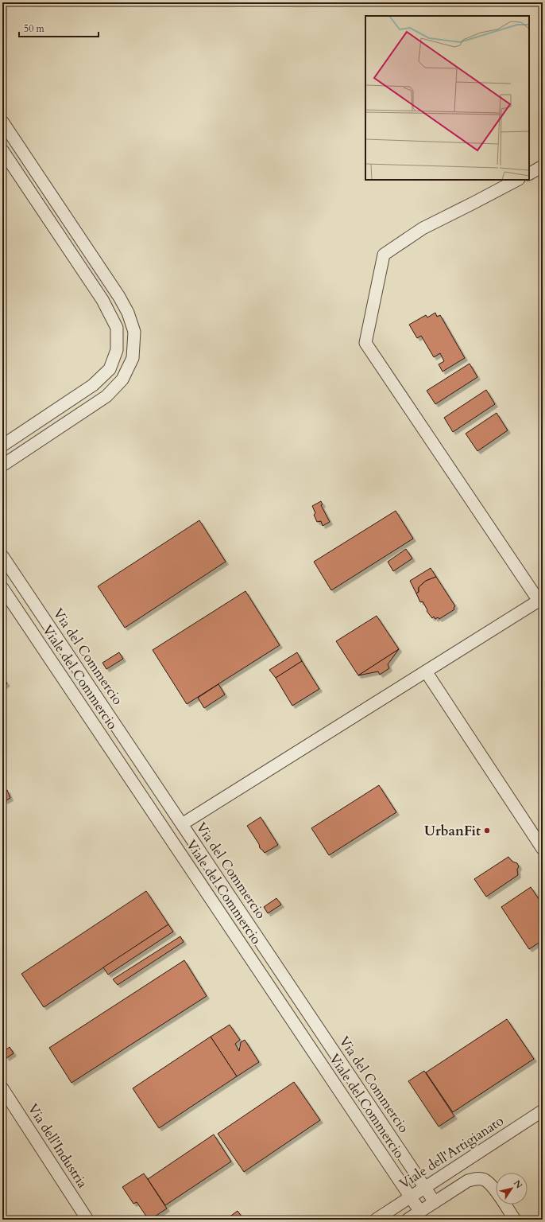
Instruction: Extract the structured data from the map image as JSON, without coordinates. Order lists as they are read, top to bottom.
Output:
{
  "streets": {
    "street": [
      "Via del Commercio",
      "Viale del Commercio",
      "Via dell'Industria",
      "Viale dell'Artigianato"
    ]
  },
  "crossings": [
    ["Via del Commercio", "Viale dell'Artigianato"],
    ["Viale del Commercio", "Viale dell'Artigianato"]
  ],
  "places": ["UrbanFit"],
  "scale_bar": "50 m",
  "north": "top right"
}
